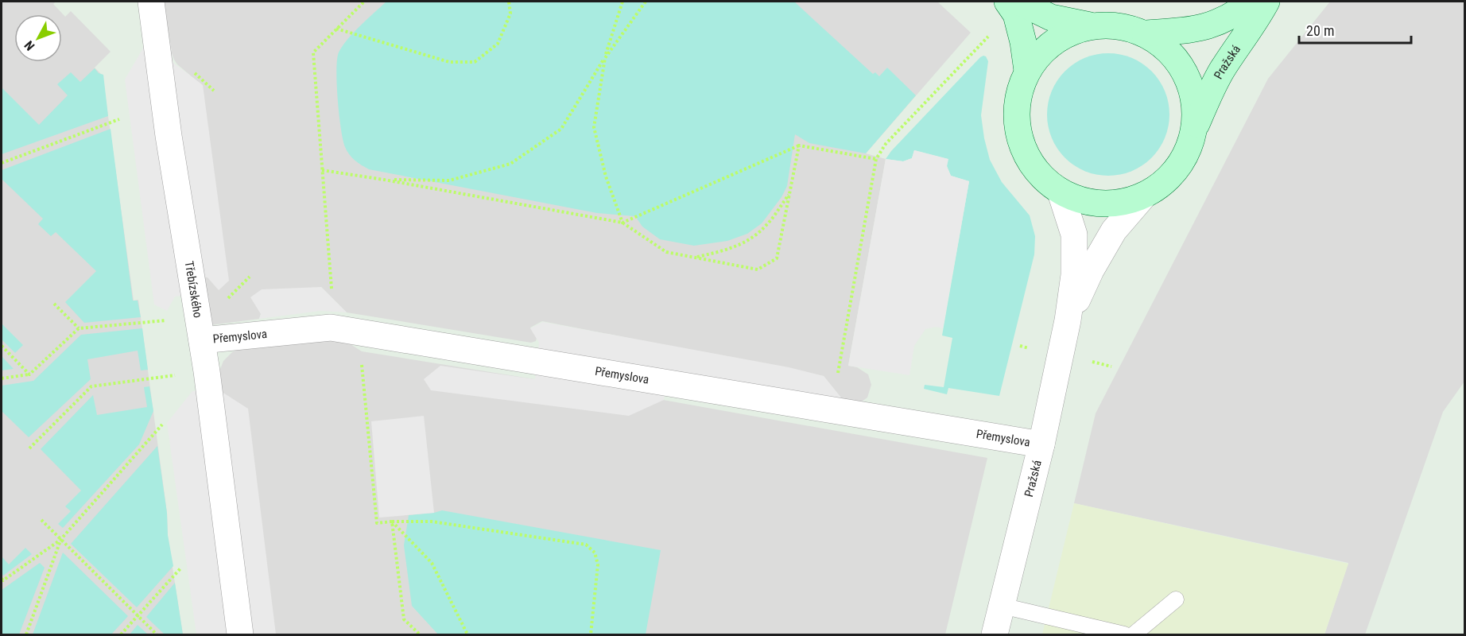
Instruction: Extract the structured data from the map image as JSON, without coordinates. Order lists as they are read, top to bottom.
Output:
{
  "streets": {
    "main road": ["Pražská"],
    "street": ["Třebízského", "Přemyslova"]
  },
  "crossings": [
    ["Pražská", "Přemyslova"],
    ["Třebízského", "Přemyslova"]
  ],
  "scale_bar": "20 m",
  "north": "bottom left"
}
